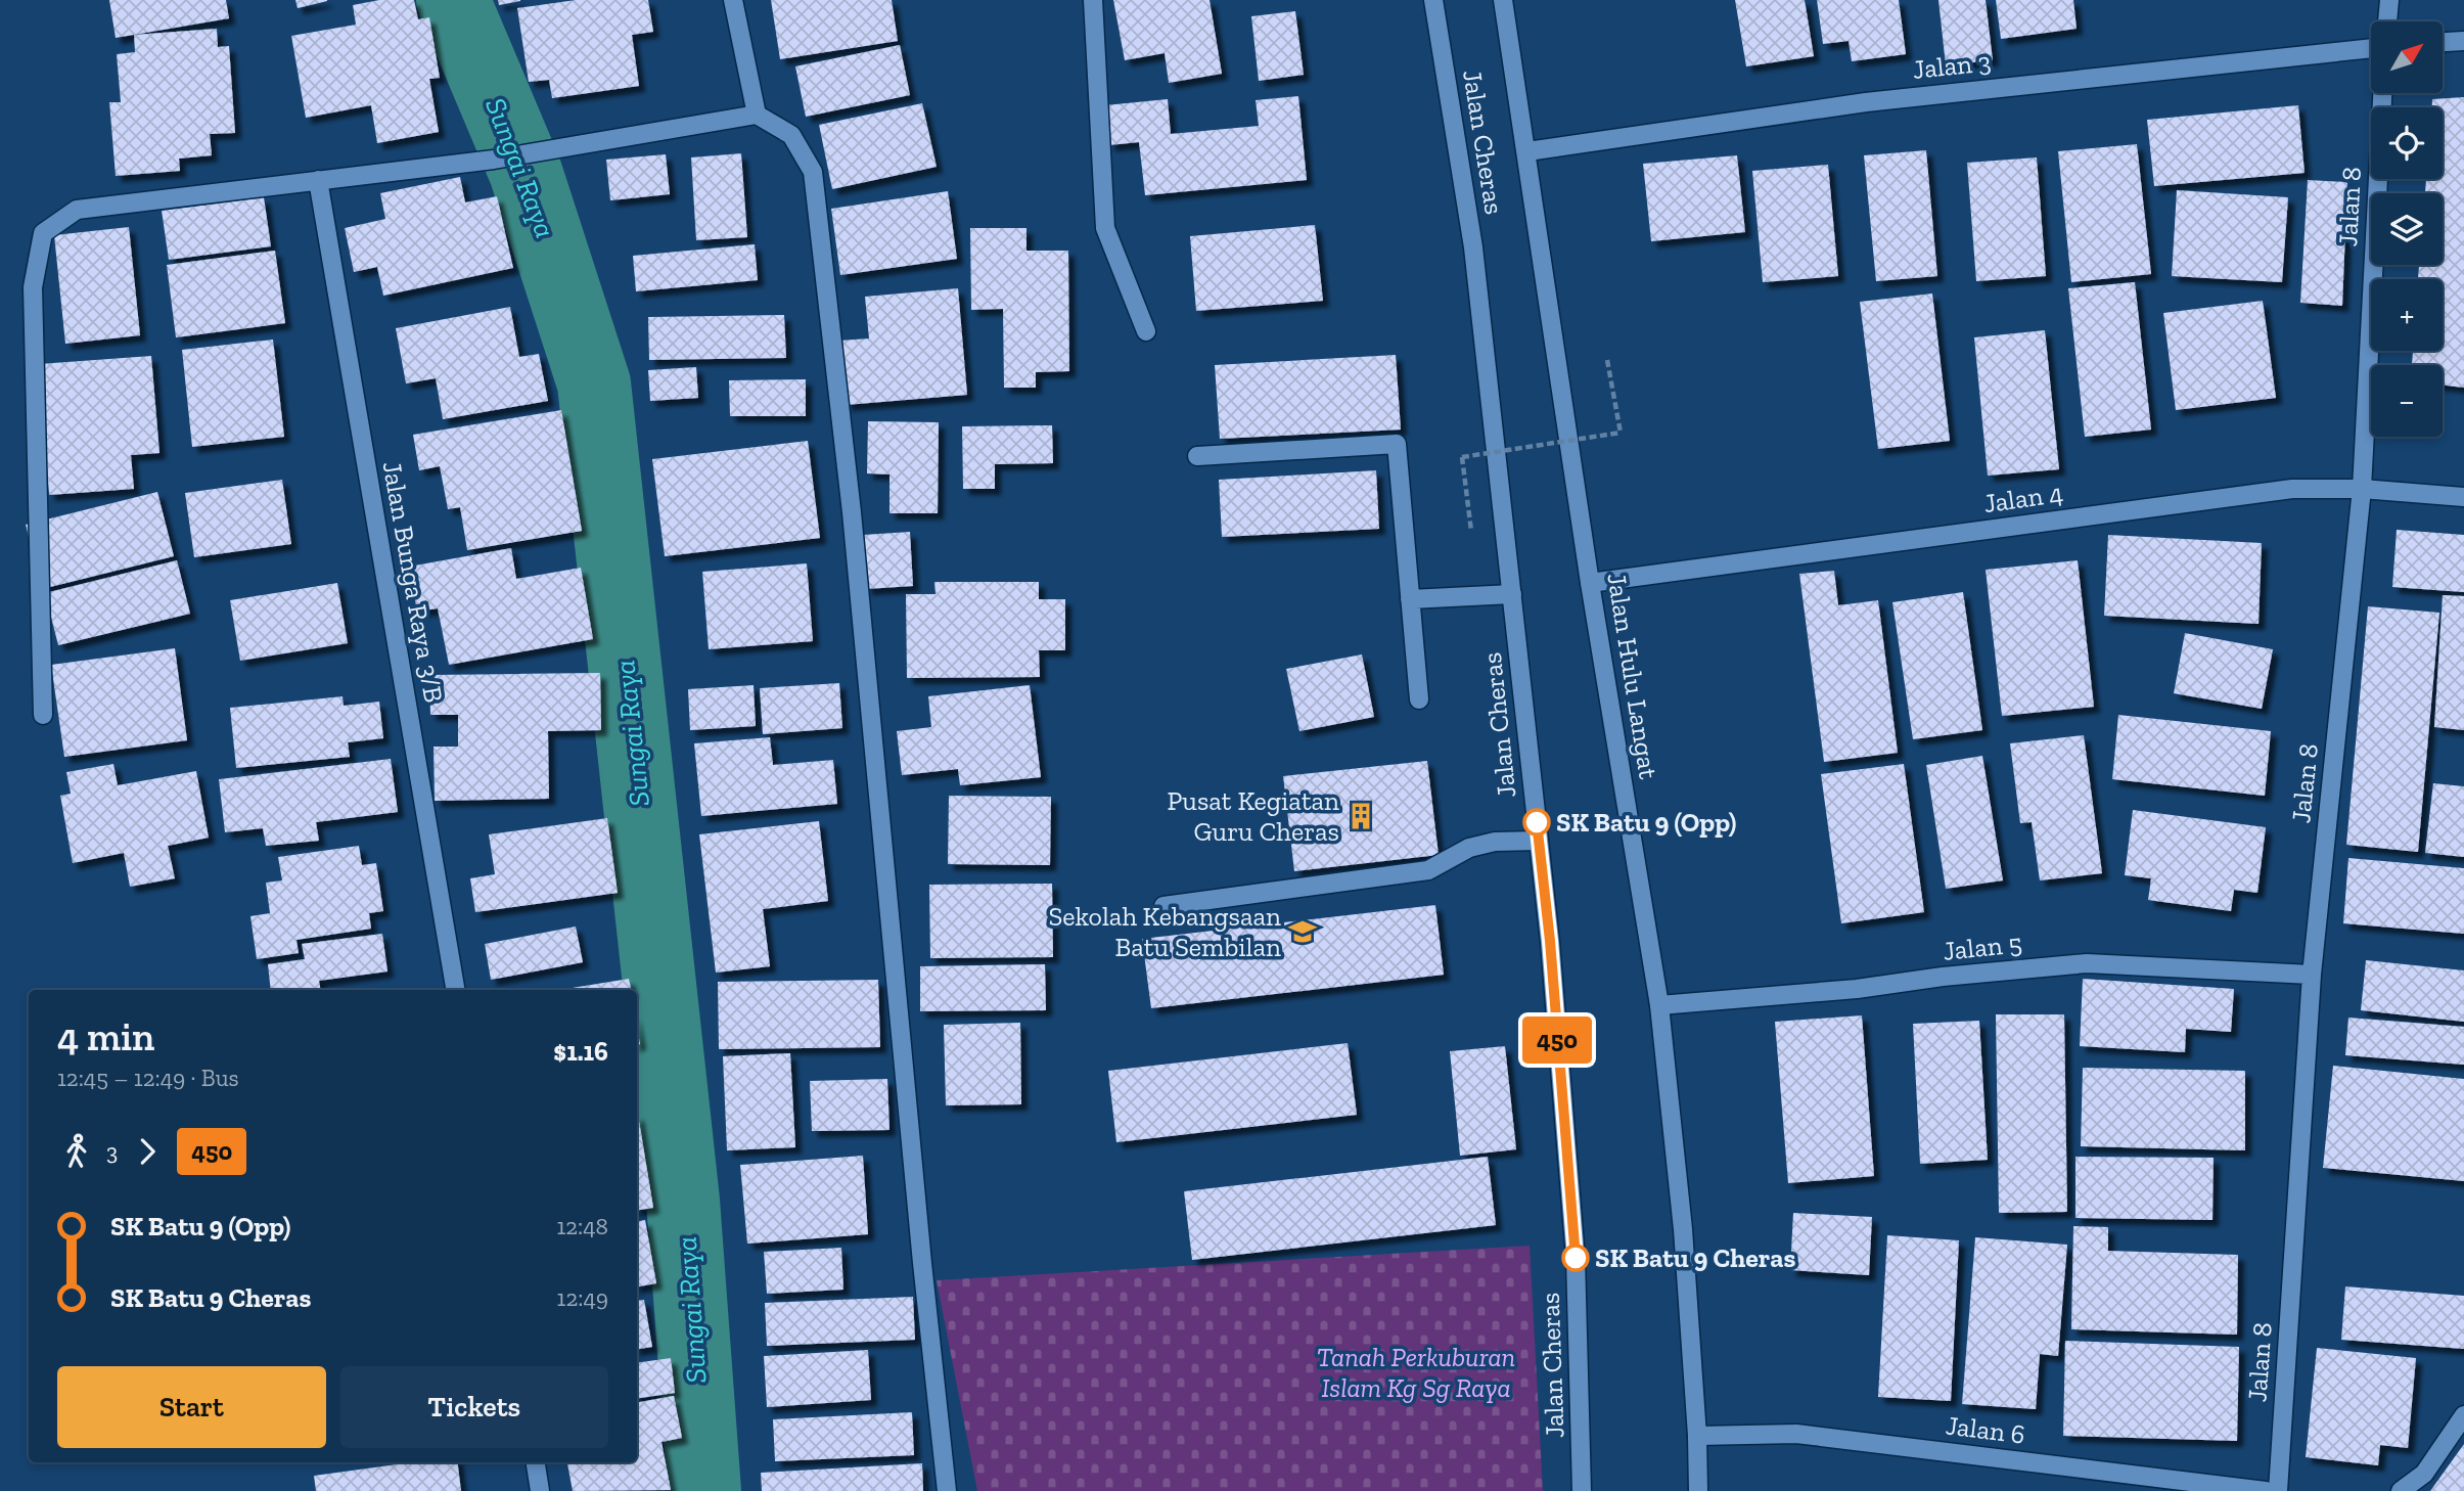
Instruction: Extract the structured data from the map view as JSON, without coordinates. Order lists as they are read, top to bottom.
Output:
{
  "streets": {
    "street": [
      "Jalan 3",
      "Jalan Cheras",
      "Jalan 8",
      "Jalan 4",
      "Jalan Bunga Raya 3/B",
      "Jalan Hulu Langat",
      "Jalan 5",
      "Jalan 6"
    ]
  },
  "crossings": [
    ["Jalan 3", "Jalan Hulu Langat"],
    ["Jalan 8", "Jalan 4"],
    ["Jalan 8", "Jalan 5"],
    ["Jalan 4", "Jalan Hulu Langat"],
    ["Jalan Hulu Langat", "Jalan 5"],
    ["Jalan Hulu Langat", "Jalan 6"]
  ],
  "water": ["Sungai Raya"],
  "parks": ["Tanah Perkuburan Islam Kg Sg Raya"],
  "places": {
    "building": ["Pusat Kegiatan Guru Cheras"],
    "other": ["SK Batu 9 (Opp)", "SK Batu 9 Cheras"],
    "school or university": ["Sekolah Kebangsaan Batu Sembilan"]
  },
  "lines": ["bus line 450"],
  "north": "top right",
  "page": {
    "on_map": "450",
    "map_buttons": ["+", "−"],
    "heading": ["4 min", "12:45 – 12:49 · Bus", "$1.16"],
    "legs": ["3", "450"],
    "list": [
      {
        "name": "SK Batu 9 (Opp)",
        "value": "12:48"
      },
      {
        "name": "SK Batu 9 Cheras",
        "value": "12:49"
      }
    ],
    "buttons": ["Start", "Tickets"]
  }
}
